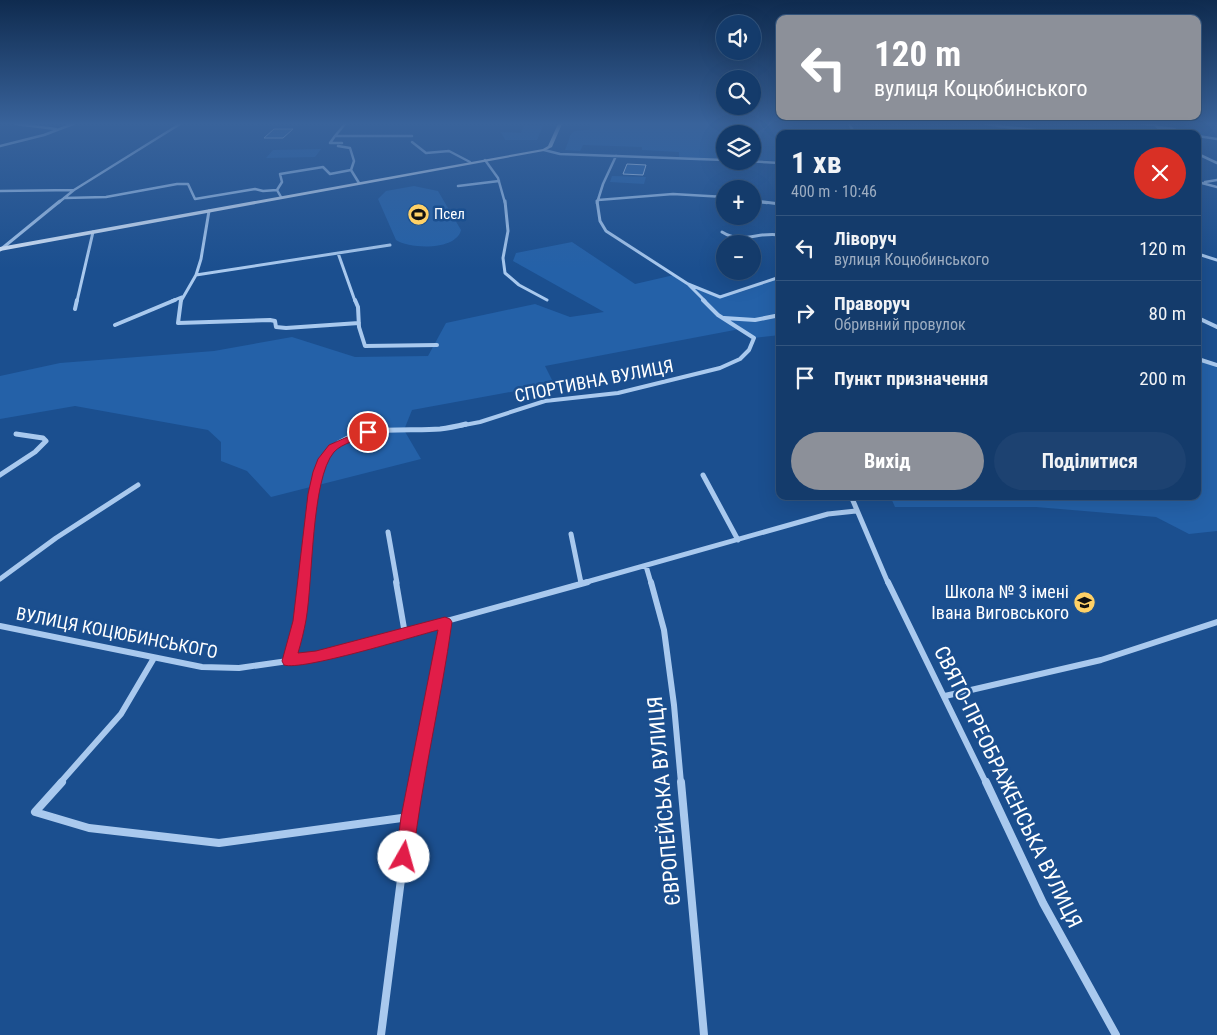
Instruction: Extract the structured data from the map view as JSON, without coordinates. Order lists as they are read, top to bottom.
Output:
{
  "streets": {
    "street": [
      "СПОРТИВНА ВУЛИЦЯ",
      "ВУЛИЦЯ КОЦЮБИНСЬКОГО",
      "СВЯТО-ПРЕОБРАЖЕНСЬКА ВУЛИЦЯ",
      "ЄВРОПЕЙСЬКА ВУЛИЦЯ"
    ]
  },
  "crossings": [
    ["СПОРТИВНА ВУЛИЦЯ", "ВУЛИЦЯ КОЦЮБИНСЬКОГО"],
    ["ВУЛИЦЯ КОЦЮБИНСЬКОГО", "СВЯТО-ПРЕОБРАЖЕНСЬКА ВУЛИЦЯ"],
    ["ВУЛИЦЯ КОЦЮБИНСЬКОГО", "ЄВРОПЕЙСЬКА ВУЛИЦЯ"]
  ],
  "places": {
    "sports": ["Псел"],
    "school or university": ["Школа № 3 імені Івана Виговського"]
  },
  "page": {
    "map_buttons": ["+", "−"],
    "turn": ["120 m", "вулиця Коцюбинського"],
    "heading": ["1 хв", "400 m · 10:46"],
    "list": [
      {
        "name": "Ліворуч",
        "note": "вулиця Коцюбинського",
        "value": "120 m"
      },
      {
        "name": "Праворуч",
        "note": "Обривний провулок",
        "value": "80 m"
      },
      {
        "name": "Пункт призначення",
        "value": "200 m"
      }
    ],
    "buttons": ["Вихід", "Поділитися"]
  }
}
